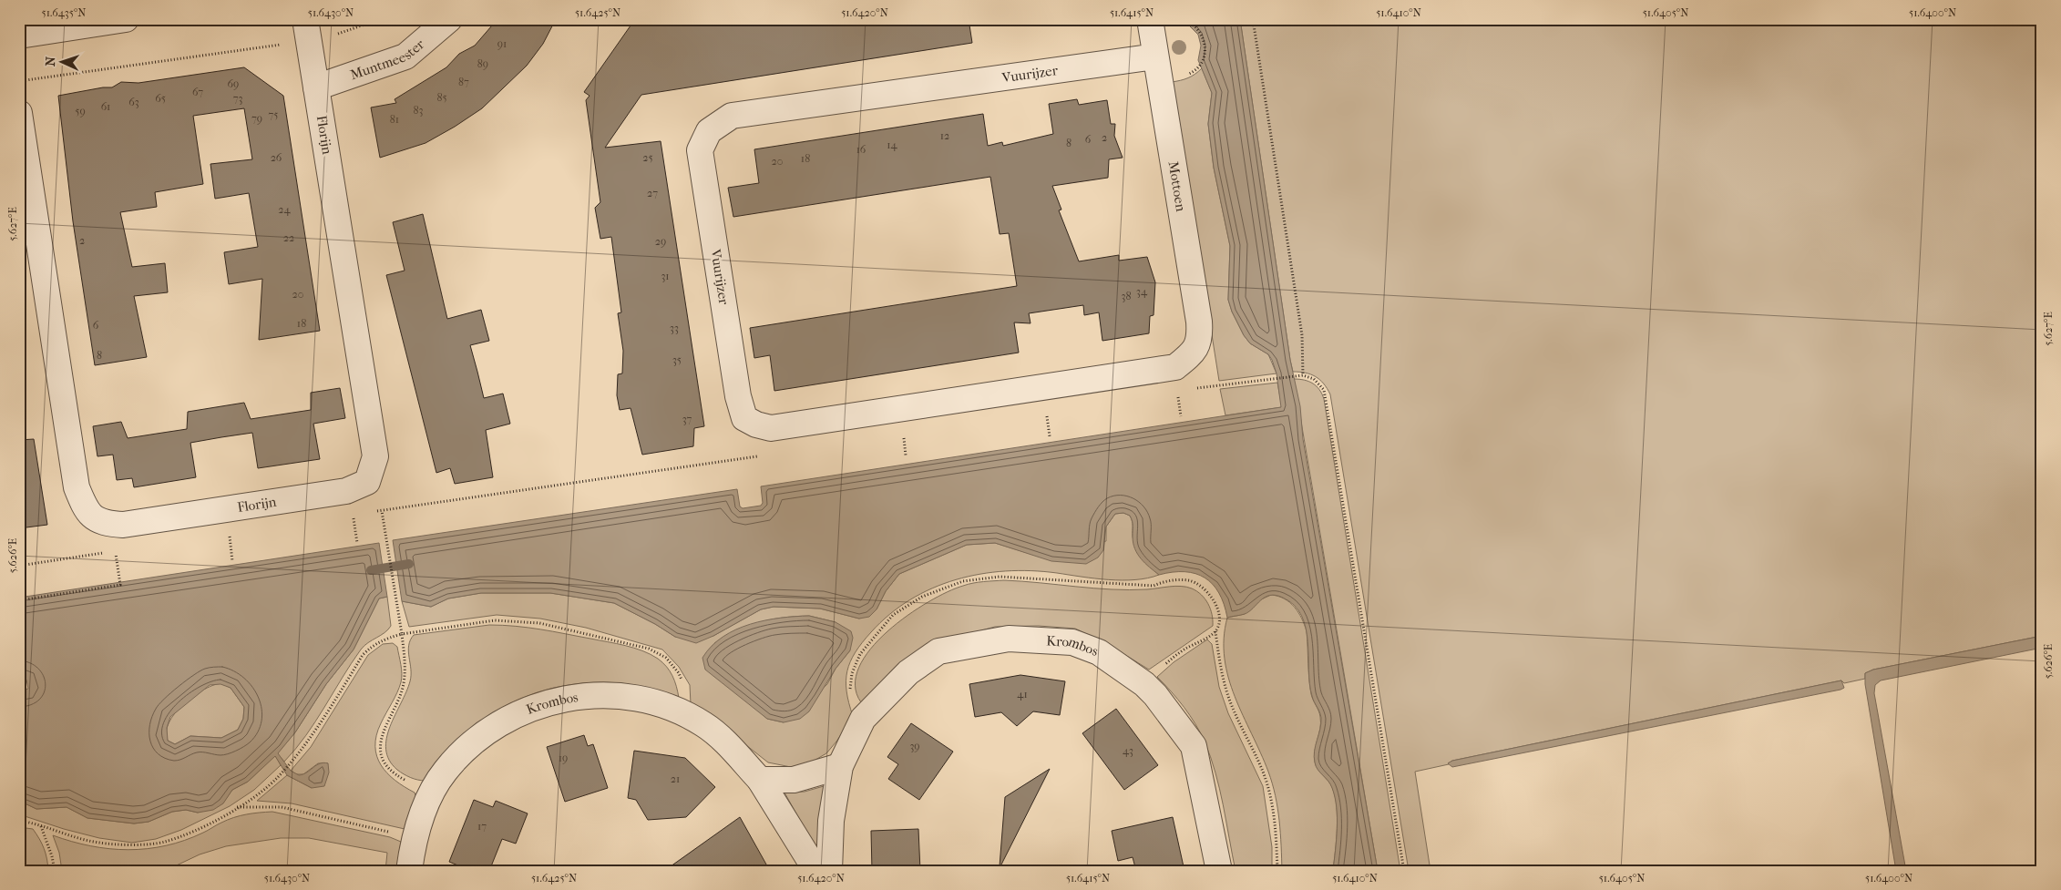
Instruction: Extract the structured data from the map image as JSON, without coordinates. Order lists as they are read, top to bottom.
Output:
{
  "streets": {
    "street": [
      "Muntmeester",
      "Vuurijzer",
      "Florijn",
      "Mottoen",
      "Krombos"
    ]
  },
  "crossings": [
    ["Muntmeester", "Florijn"],
    ["Vuurijzer", "Mottoen"]
  ],
  "house_numbers": [
    "91",
    "89",
    "87",
    "69",
    "67",
    "85",
    "65",
    "73",
    "63",
    "61",
    "83",
    "59",
    "75",
    "79",
    "81",
    "12",
    "2",
    "6",
    "8",
    "14",
    "16",
    "26",
    "25",
    "18",
    "20",
    "27",
    "24",
    "22",
    "2",
    "29",
    "31",
    "34",
    "20",
    "38",
    "18",
    "6",
    "33",
    "8",
    "35",
    "37",
    "41",
    "39",
    "43",
    "19",
    "21",
    "17"
  ],
  "north": "left",
  "coordinates": [
    "51.6435°N",
    "51.6430°N",
    "51.6425°N",
    "51.6420°N",
    "51.6415°N",
    "51.6410°N",
    "51.6405°N",
    "51.6400°N",
    "5.627°E",
    "5.626°E"
  ]
}
